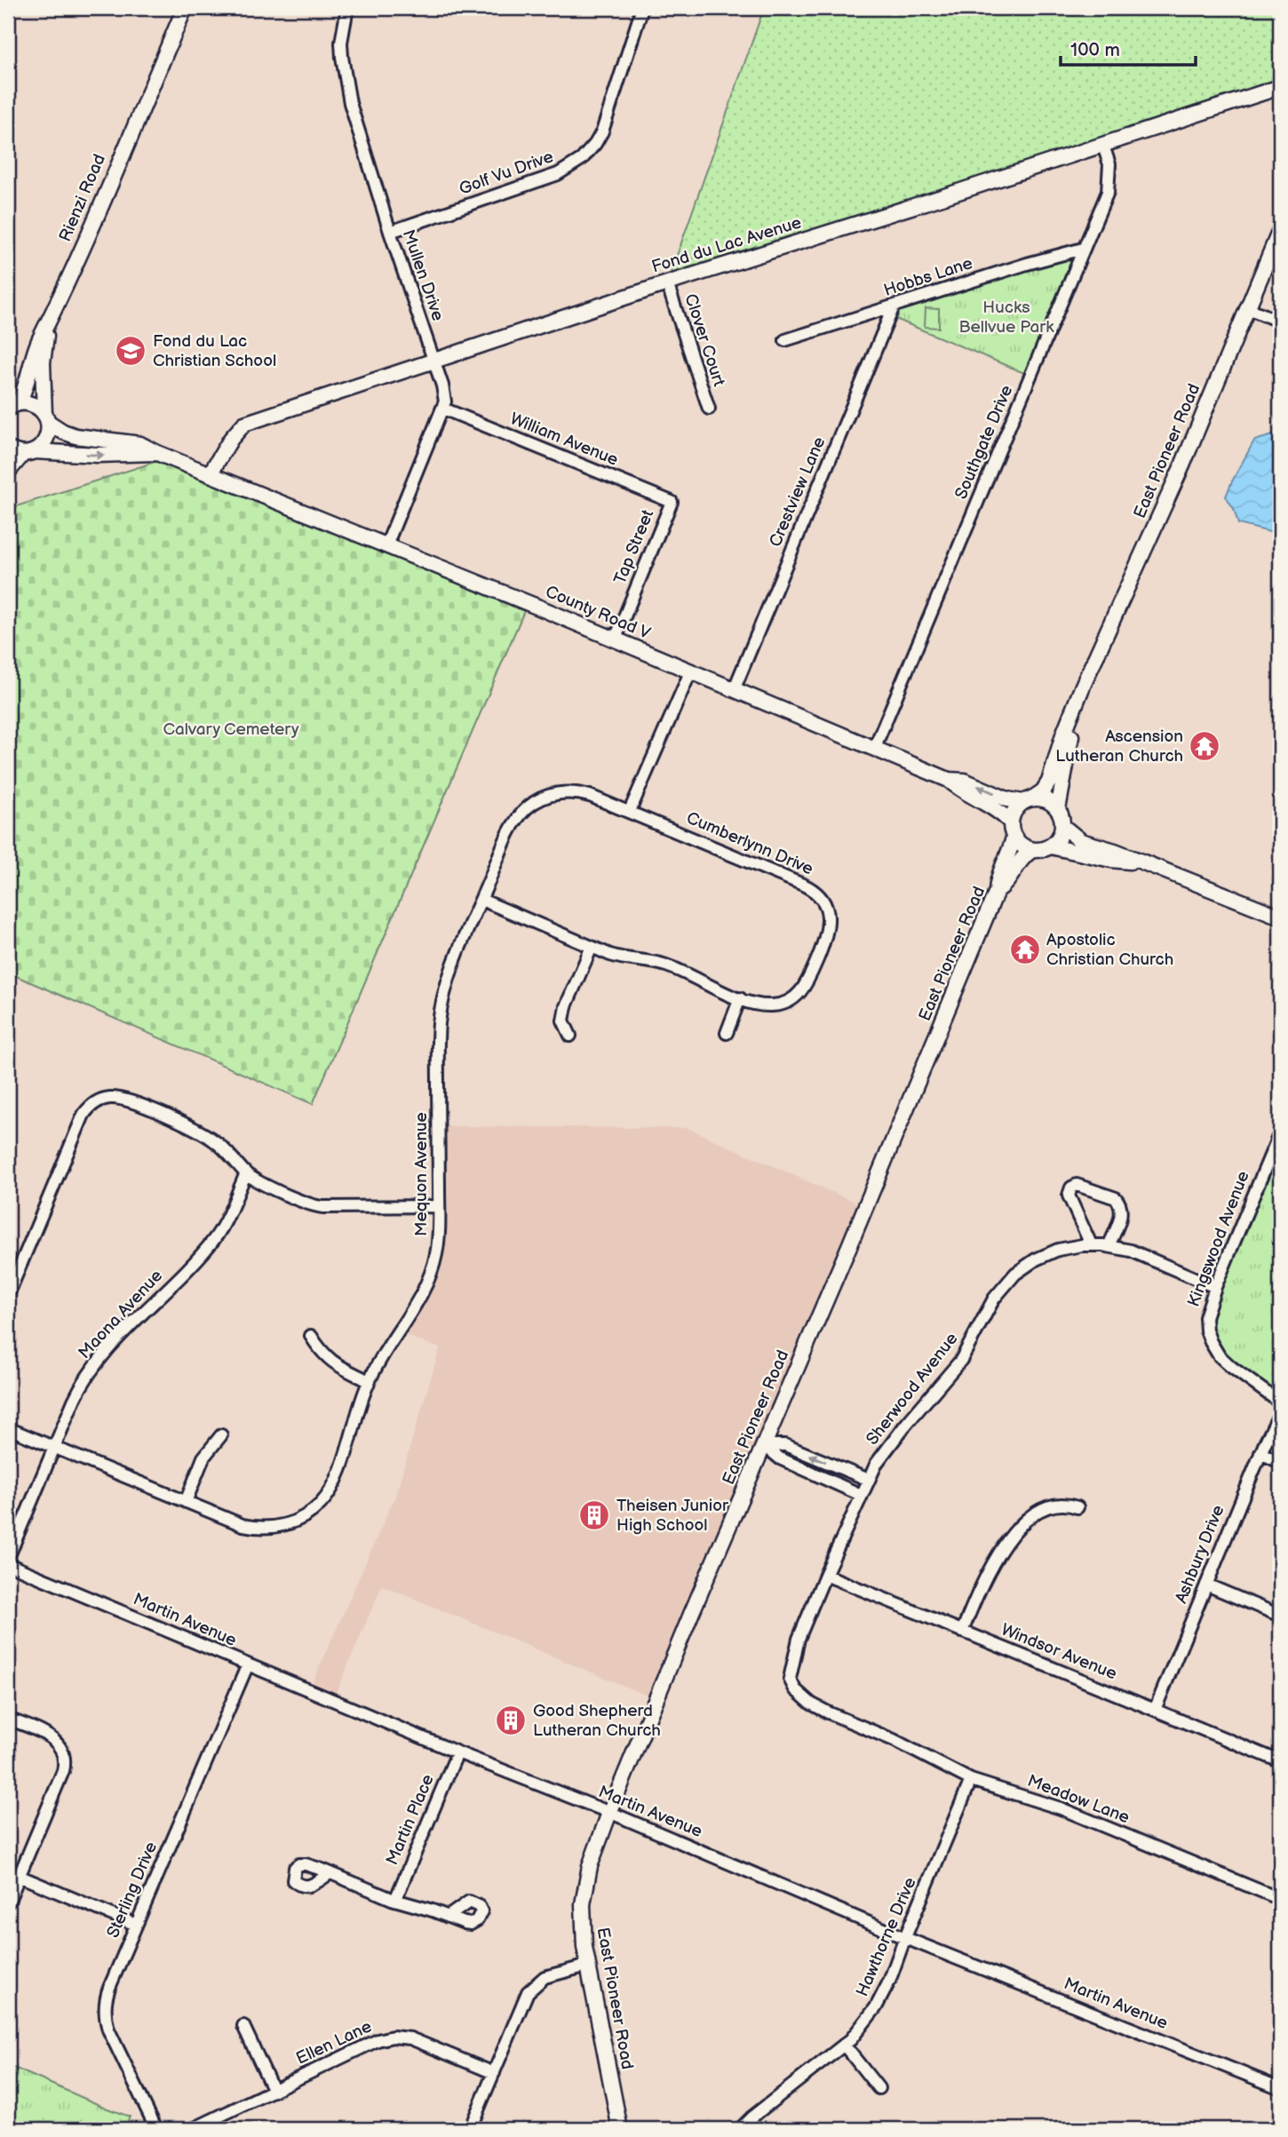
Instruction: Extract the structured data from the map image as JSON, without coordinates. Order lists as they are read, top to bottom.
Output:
{
  "streets": {
    "main road": [
      "Rienzi Road",
      "Fond du Lac Avenue",
      "East Pioneer Road",
      "County Road V"
    ],
    "street": [
      "Golf Vu Drive",
      "Mullen Drive",
      "Hobbs Lane",
      "Clover Court",
      "William Avenue",
      "Southgate Drive",
      "Crestview Lane",
      "Tap Street",
      "Cumberlynn Drive",
      "Mequon Avenue",
      "Kingswood Avenue",
      "Maona Avenue",
      "Sherwood Avenue",
      "Ashbury Drive",
      "Martin Avenue",
      "Windsor Avenue",
      "Meadow Lane",
      "Martin Place",
      "Sterling Drive",
      "Hawthorne Drive",
      "Ellen Lane"
    ]
  },
  "crossings": [
    ["Golf Vu Drive", "Mullen Drive"],
    ["Fond du Lac Avenue", "Mullen Drive"],
    ["Fond du Lac Avenue", "Clover Court"],
    ["Fond du Lac Avenue", "Southgate Drive"],
    ["Fond du Lac Avenue", "County Road V"],
    ["Mullen Drive", "William Avenue"],
    ["Mullen Drive", "County Road V"],
    ["Hobbs Lane", "Southgate Drive"],
    ["Hobbs Lane", "Crestview Lane"],
    ["William Avenue", "Tap Street"],
    ["Southgate Drive", "County Road V"],
    ["East Pioneer Road", "County Road V"],
    ["East Pioneer Road", "Martin Avenue"],
    ["Crestview Lane", "County Road V"],
    ["Tap Street", "County Road V"],
    ["Cumberlynn Drive", "Mequon Avenue"],
    ["Mequon Avenue", "Maona Avenue"],
    ["Kingswood Avenue", "Sherwood Avenue"],
    ["Sherwood Avenue", "Windsor Avenue"],
    ["Sherwood Avenue", "Meadow Lane"],
    ["Ashbury Drive", "Windsor Avenue"],
    ["Martin Avenue", "Martin Place"],
    ["Martin Avenue", "Sterling Drive"],
    ["Martin Avenue", "Hawthorne Drive"],
    ["Meadow Lane", "Hawthorne Drive"]
  ],
  "parks": ["Hucks Bellvue Park", "Calvary Cemetery"],
  "places": {
    "school or university": ["Fond du Lac Christian School"],
    "temple": ["Ascension Lutheran Church", "Apostolic Christian Church"],
    "building": ["Theisen Junior High School", "Good Shepherd Lutheran Church"]
  },
  "scale_bar": "100 m"
}
